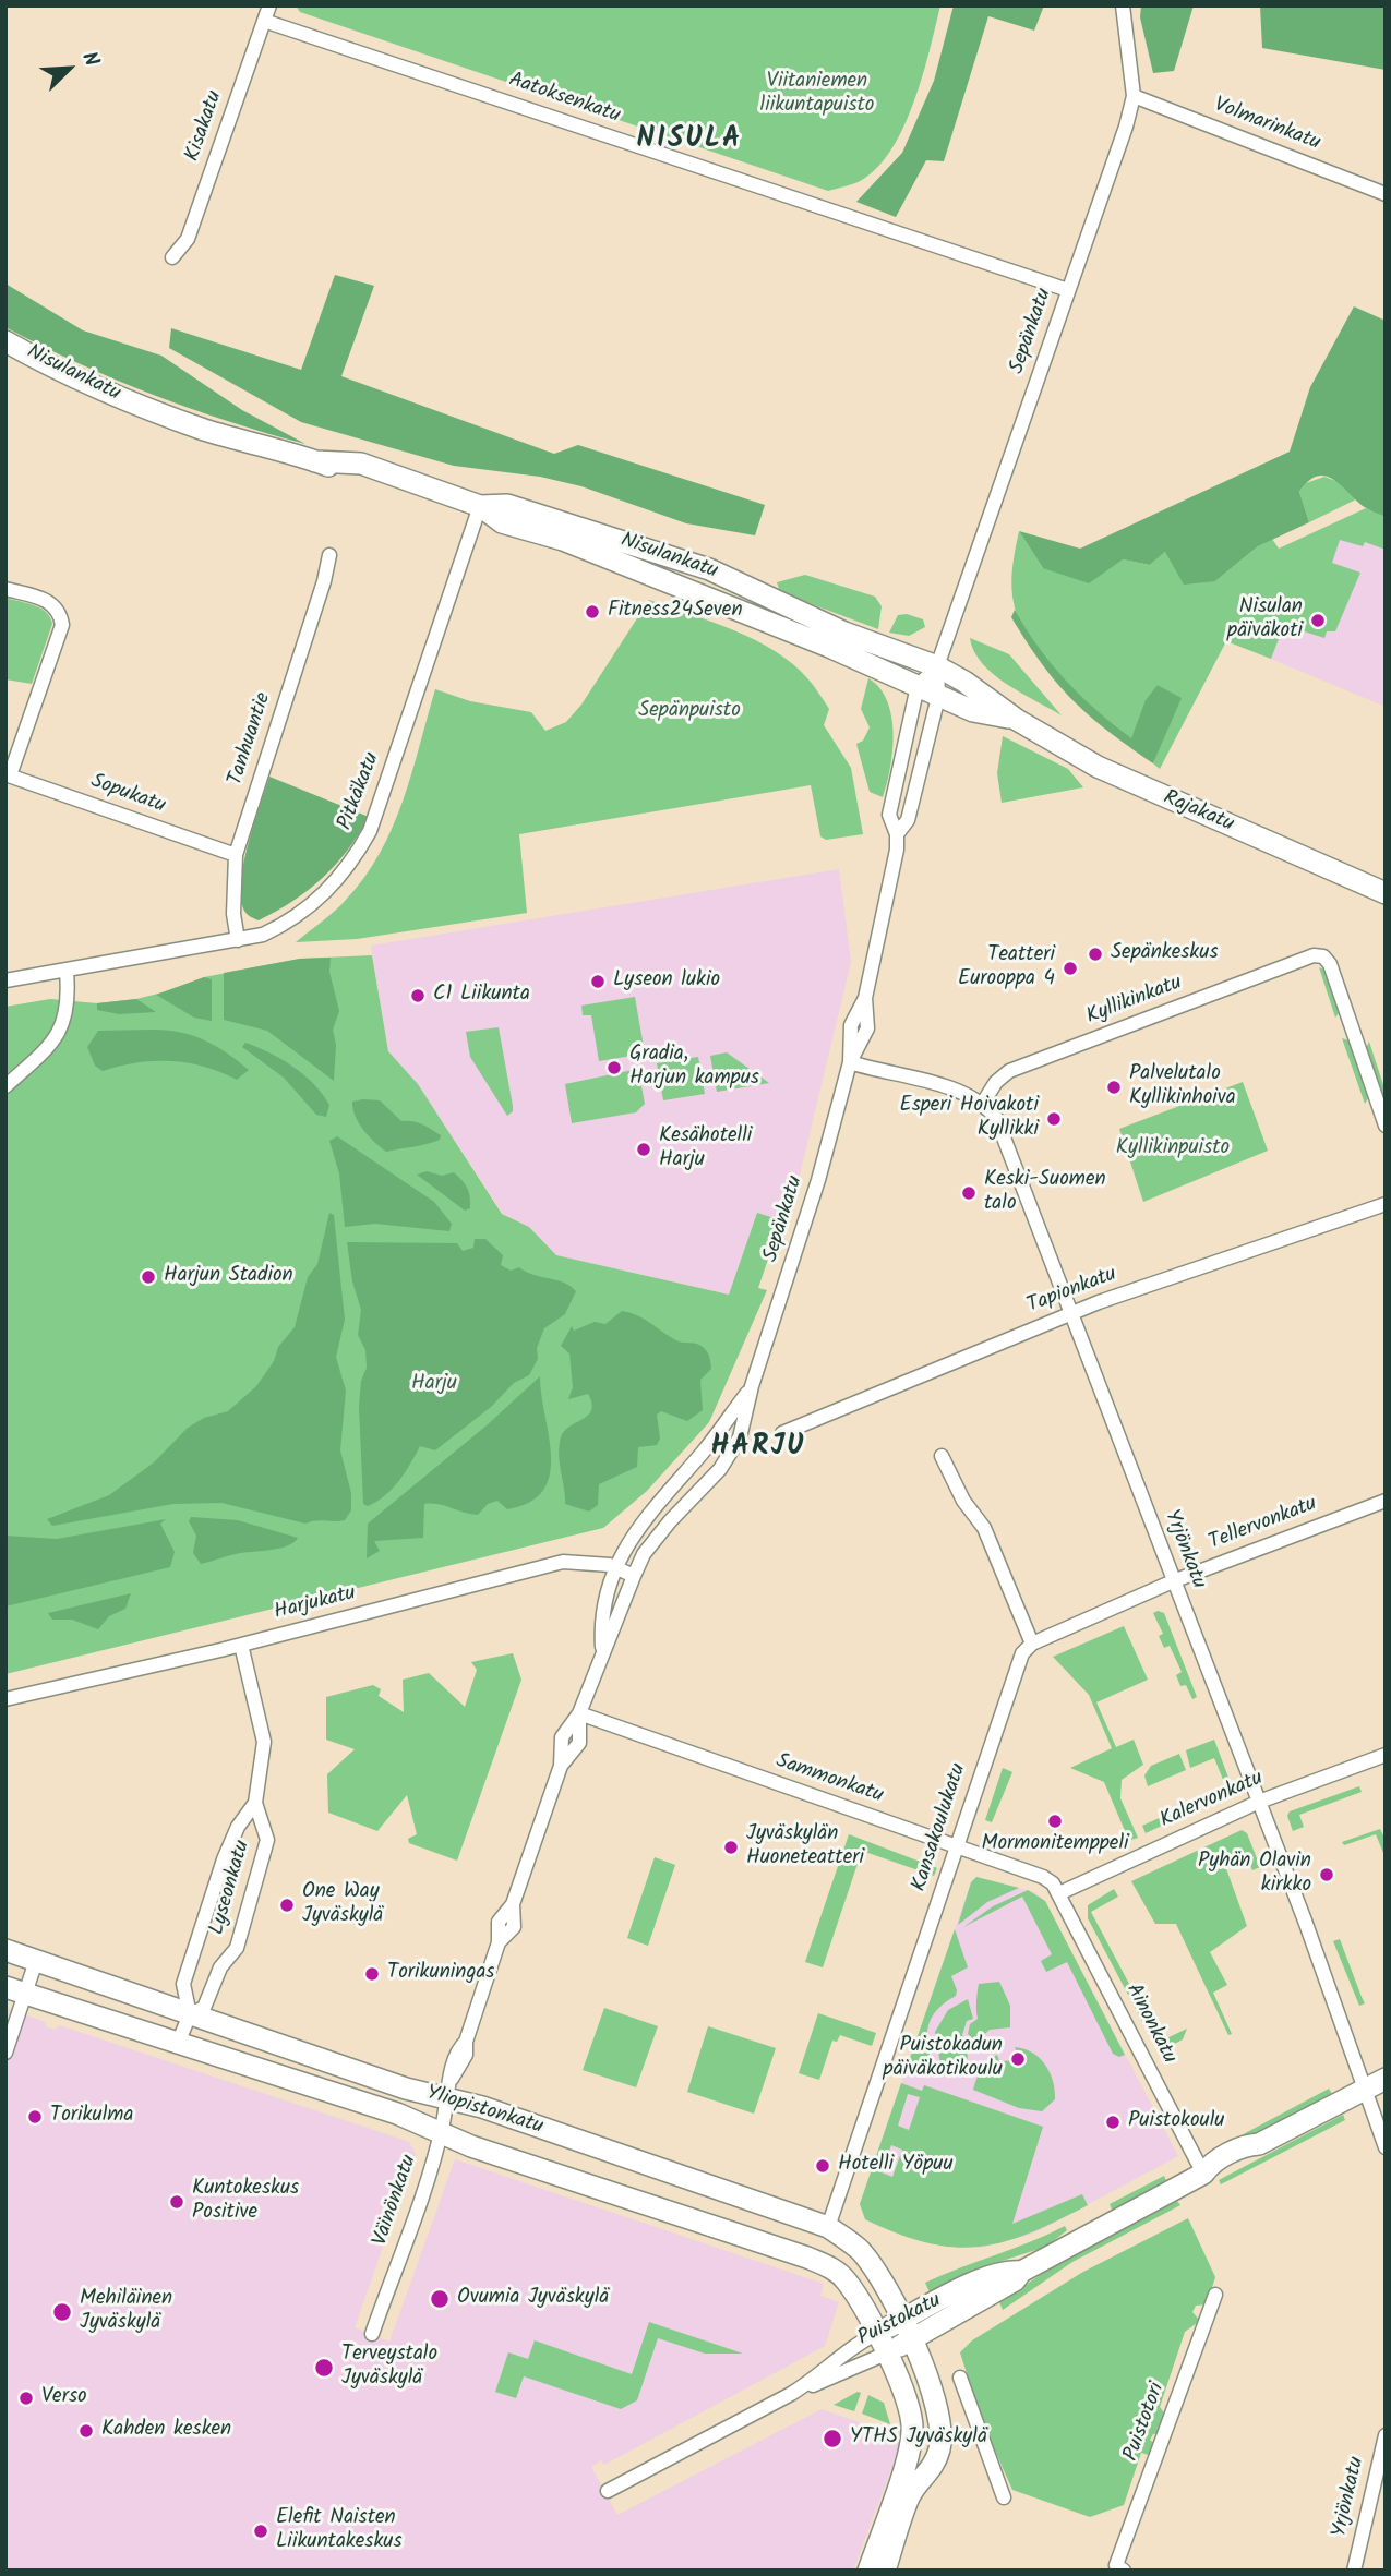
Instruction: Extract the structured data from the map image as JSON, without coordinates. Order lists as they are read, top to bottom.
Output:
{
  "streets": {
    "main road": [
      "Nisulankatu",
      "Rajakatu",
      "Yliopistonkatu",
      "Puistokatu"
    ],
    "street": [
      "Aatoksenkatu",
      "Volmarinkatu",
      "Kisakatu",
      "Sepänkatu",
      "Tanhuantie",
      "Pitkäkatu",
      "Sopukatu",
      "Kyllikinkatu",
      "Tapionkatu",
      "Tellervonkatu",
      "Yrjönkatu",
      "Harjukatu",
      "Sammonkatu",
      "Kalervonkatu",
      "Kansakoulukatu",
      "Lyseonkatu",
      "Ainonkatu",
      "Väinönkatu",
      "Puistotori"
    ]
  },
  "crossings": [
    ["Aatoksenkatu", "Kisakatu"],
    ["Aatoksenkatu", "Sepänkatu"],
    ["Volmarinkatu", "Sepänkatu"],
    ["Sepänkatu", "Nisulankatu"],
    ["Sepänkatu", "Rajakatu"],
    ["Sepänkatu", "Harjukatu"],
    ["Sepänkatu", "Väinönkatu"],
    ["Nisulankatu", "Pitkäkatu"],
    ["Nisulankatu", "Rajakatu"],
    ["Tanhuantie", "Pitkäkatu"],
    ["Tanhuantie", "Sopukatu"],
    ["Kyllikinkatu", "Yrjönkatu"],
    ["Tapionkatu", "Yrjönkatu"],
    ["Tellervonkatu", "Yrjönkatu"],
    ["Tellervonkatu", "Kansakoulukatu"],
    ["Yrjönkatu", "Kalervonkatu"],
    ["Yrjönkatu", "Puistokatu"],
    ["Harjukatu", "Lyseonkatu"],
    ["Harjukatu", "Väinönkatu"],
    ["Sammonkatu", "Kalervonkatu"],
    ["Sammonkatu", "Kansakoulukatu"],
    ["Sammonkatu", "Ainonkatu"],
    ["Sammonkatu", "Väinönkatu"],
    ["Kalervonkatu", "Ainonkatu"],
    ["Kansakoulukatu", "Yliopistonkatu"],
    ["Lyseonkatu", "Yliopistonkatu"],
    ["Ainonkatu", "Puistokatu"],
    ["Yliopistonkatu", "Väinönkatu"],
    ["Yliopistonkatu", "Puistokatu"]
  ],
  "districts": ["NISULA", "HARJU"],
  "parks": [
    "Viitaniemen liikuntapuisto",
    "Sepänpuisto",
    "Kyllikinpuisto",
    "Harju"
  ],
  "places": [
    "Fitness24Seven",
    "Nisulan päiväkoti",
    "Sepänkeskus",
    "Teatteri Eurooppa 4",
    "Lyseon lukio",
    "C1 Liikunta",
    "Gradia, Harjun kampus",
    "Palvelutalo Kyllikinhoiva",
    "Esperi Hoivakoti Kyllikki",
    "Kesähotelli Harju",
    "Keski-Suomen talo",
    "Harjun Stadion",
    "Mormonitemppeli",
    "Jyväskylän Huoneteatteri",
    "Pyhän Olavin kirkko",
    "One Way Jyväskylä",
    "Torikuningas",
    "Puistokadun päiväkotikoulu",
    "Torikulma",
    "Puistokoulu",
    "Hotelli Yöpuu",
    "Kuntokeskus Positive",
    "Ovumia Jyväskylä",
    "Mehiläinen Jyväskylä",
    "Terveystalo Jyväskylä",
    "Verso",
    "Kahden kesken",
    "YTHS Jyväskylä",
    "Elefit Naisten Liikuntakeskus"
  ],
  "north": "top right"
}
